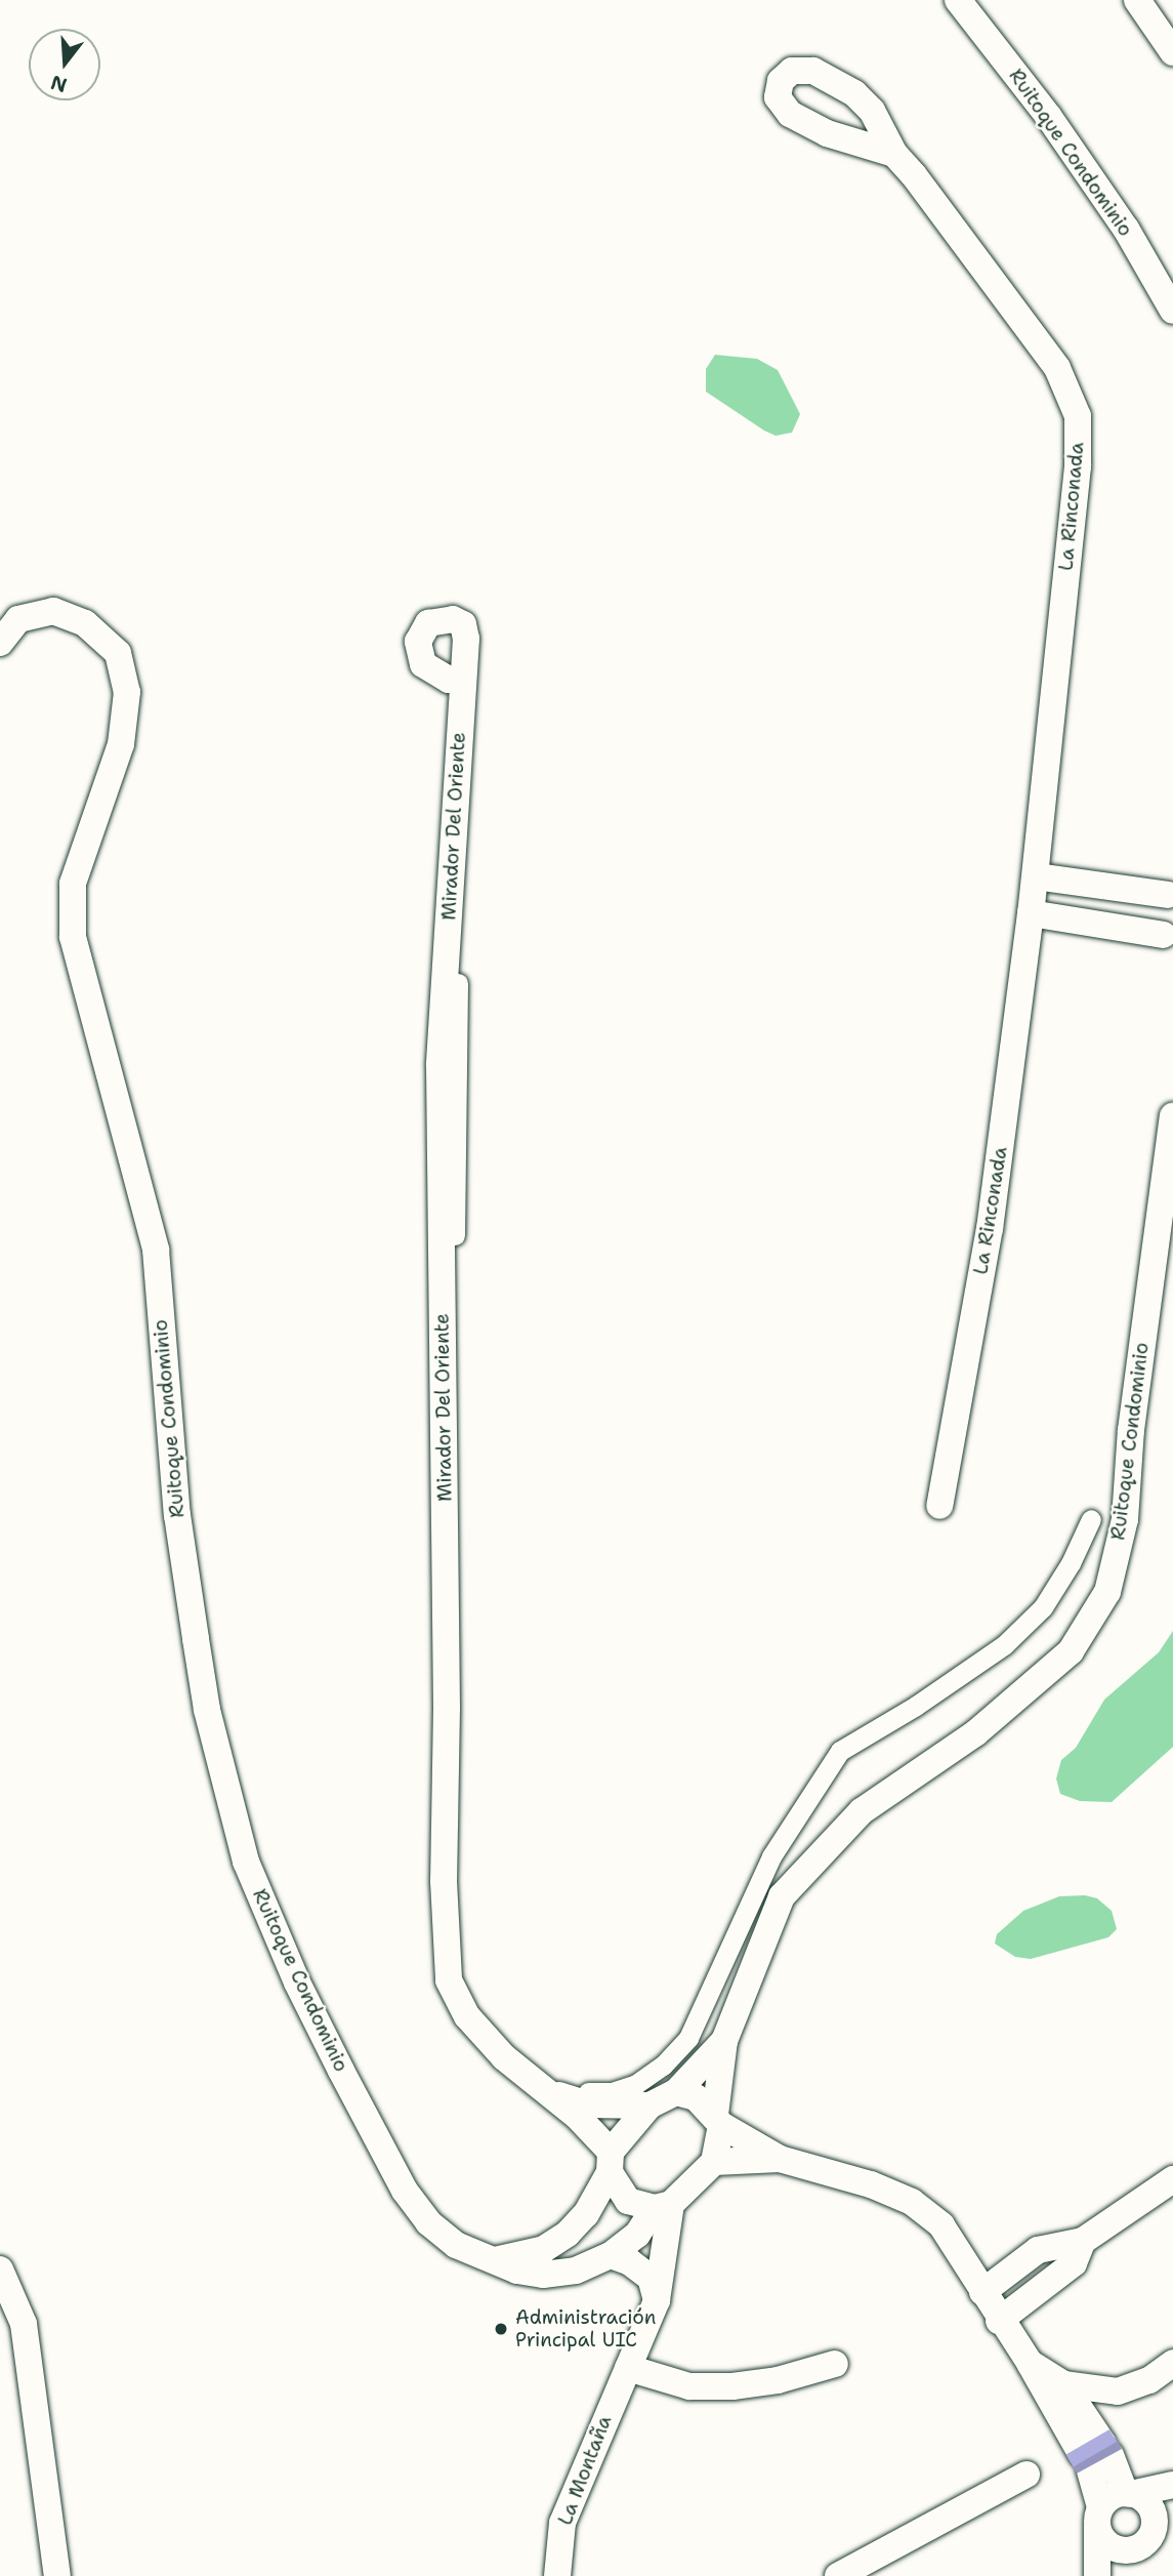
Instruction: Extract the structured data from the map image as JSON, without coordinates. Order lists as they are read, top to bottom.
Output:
{
  "streets": {
    "street": [
      "Ruitoque Condominio",
      "La Rinconada",
      "Mirador Del Oriente",
      "La Montaña"
    ]
  },
  "crossings": [
    ["Ruitoque Condominio", "Mirador Del Oriente"]
  ],
  "places": ["Administración Principal UIC"],
  "north": "bottom"
}
